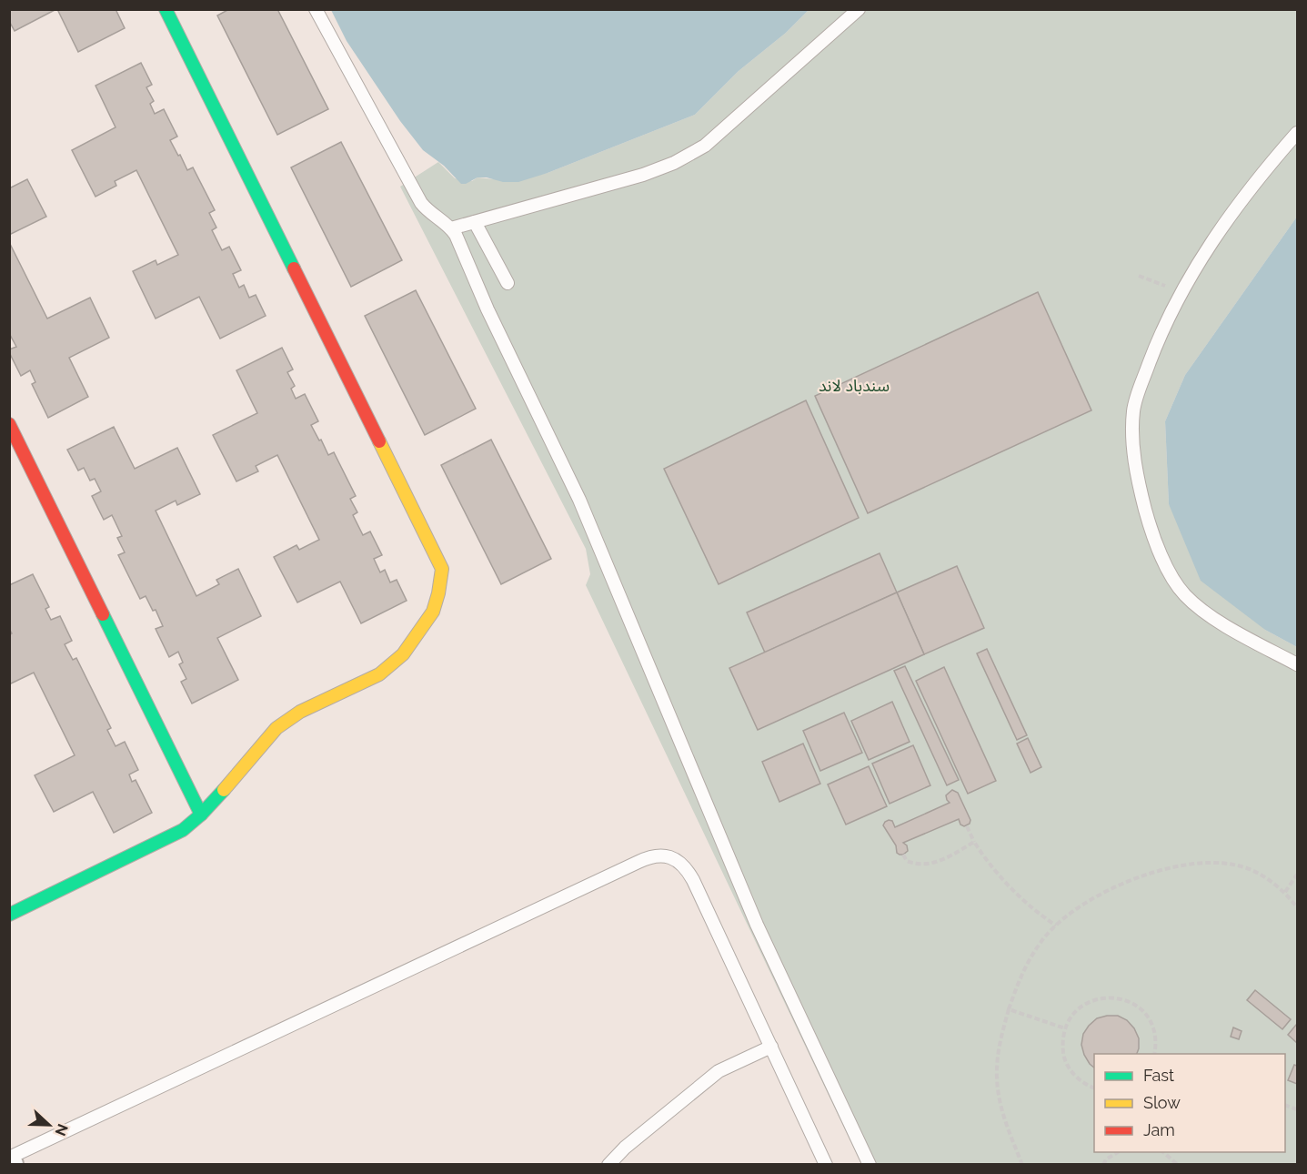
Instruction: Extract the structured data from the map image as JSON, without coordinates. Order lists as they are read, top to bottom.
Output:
{
  "parks": ["سندباد لاند"],
  "legend": ["Fast", "Slow", "Jam"],
  "north": "right"
}
